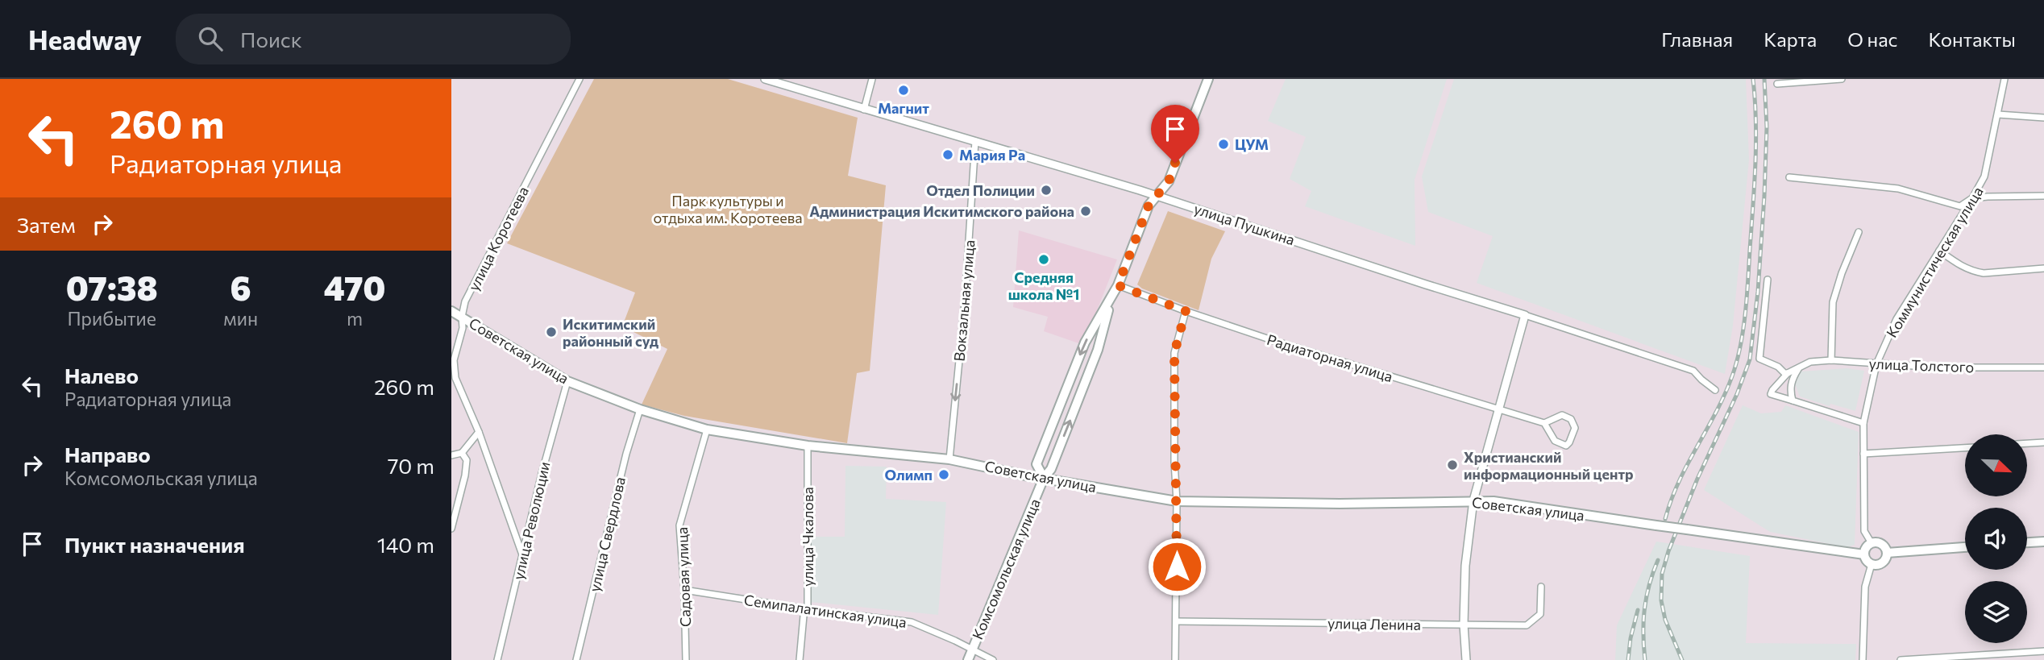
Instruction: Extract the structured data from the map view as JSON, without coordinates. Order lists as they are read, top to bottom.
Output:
{
  "streets": {
    "main road": ["Советская улица", "Комсомольская улица"],
    "street": [
      "улица Пушкина",
      "улица Коротеева",
      "Коммунистическая улица",
      "Вокзальная улица",
      "Радиаторная улица",
      "улица Толстого",
      "улица Революции",
      "улица Свердлова",
      "улица Чкалова",
      "Садовая улица",
      "Семипалатинская улица",
      "улица Ленина"
    ]
  },
  "crossings": [
    ["улица Пушкина", "Вокзальная улица"],
    ["улица Пушкина", "Комсомольская улица"],
    ["улица Коротеева", "Советская улица"],
    ["улица Коротеева", "улица Революции"],
    ["Коммунистическая улица", "Советская улица"],
    ["Коммунистическая улица", "улица Толстого"],
    ["Вокзальная улица", "Советская улица"],
    ["Советская улица", "улица Революции"],
    ["Советская улица", "улица Свердлова"],
    ["Советская улица", "улица Чкалова"],
    ["Советская улица", "Комсомольская улица"],
    ["Советская улица", "Садовая улица"],
    ["Радиаторная улица", "Комсомольская улица"],
    ["улица Чкалова", "Семипалатинская улица"],
    ["Комсомольская улица", "Семипалатинская улица"],
    ["Садовая улица", "Семипалатинская улица"]
  ],
  "one_way": ["Вокзальная улица"],
  "parks": ["Парк культуры и отдыха им. Коротеева"],
  "places": [
    "Магнит",
    "ЦУМ",
    "Мария Ра",
    "Отдел Полиции",
    "Администрация Искитимского района",
    "Средняя школа №1",
    "Искитимский районный суд",
    "Христианский информационный центр",
    "Олимп"
  ],
  "north": "bottom right",
  "page": {
    "header": "Headway",
    "search": "Поиск",
    "nav": [
      "Главная",
      "Карта",
      "О нас",
      "Контакты"
    ],
    "turn": ["260 m", "Радиаторная улица"],
    "then": "Затем",
    "eta": [
      "07:38",
      "Прибытие",
      "6",
      "мин",
      "470",
      "m"
    ],
    "list": [
      {
        "name": "Налево",
        "note": "Радиаторная улица",
        "value": "260 m"
      },
      {
        "name": "Направо",
        "note": "Комсомольская улица",
        "value": "70 m"
      },
      {
        "name": "Пункт назначения",
        "value": "140 m"
      }
    ]
  }
}
